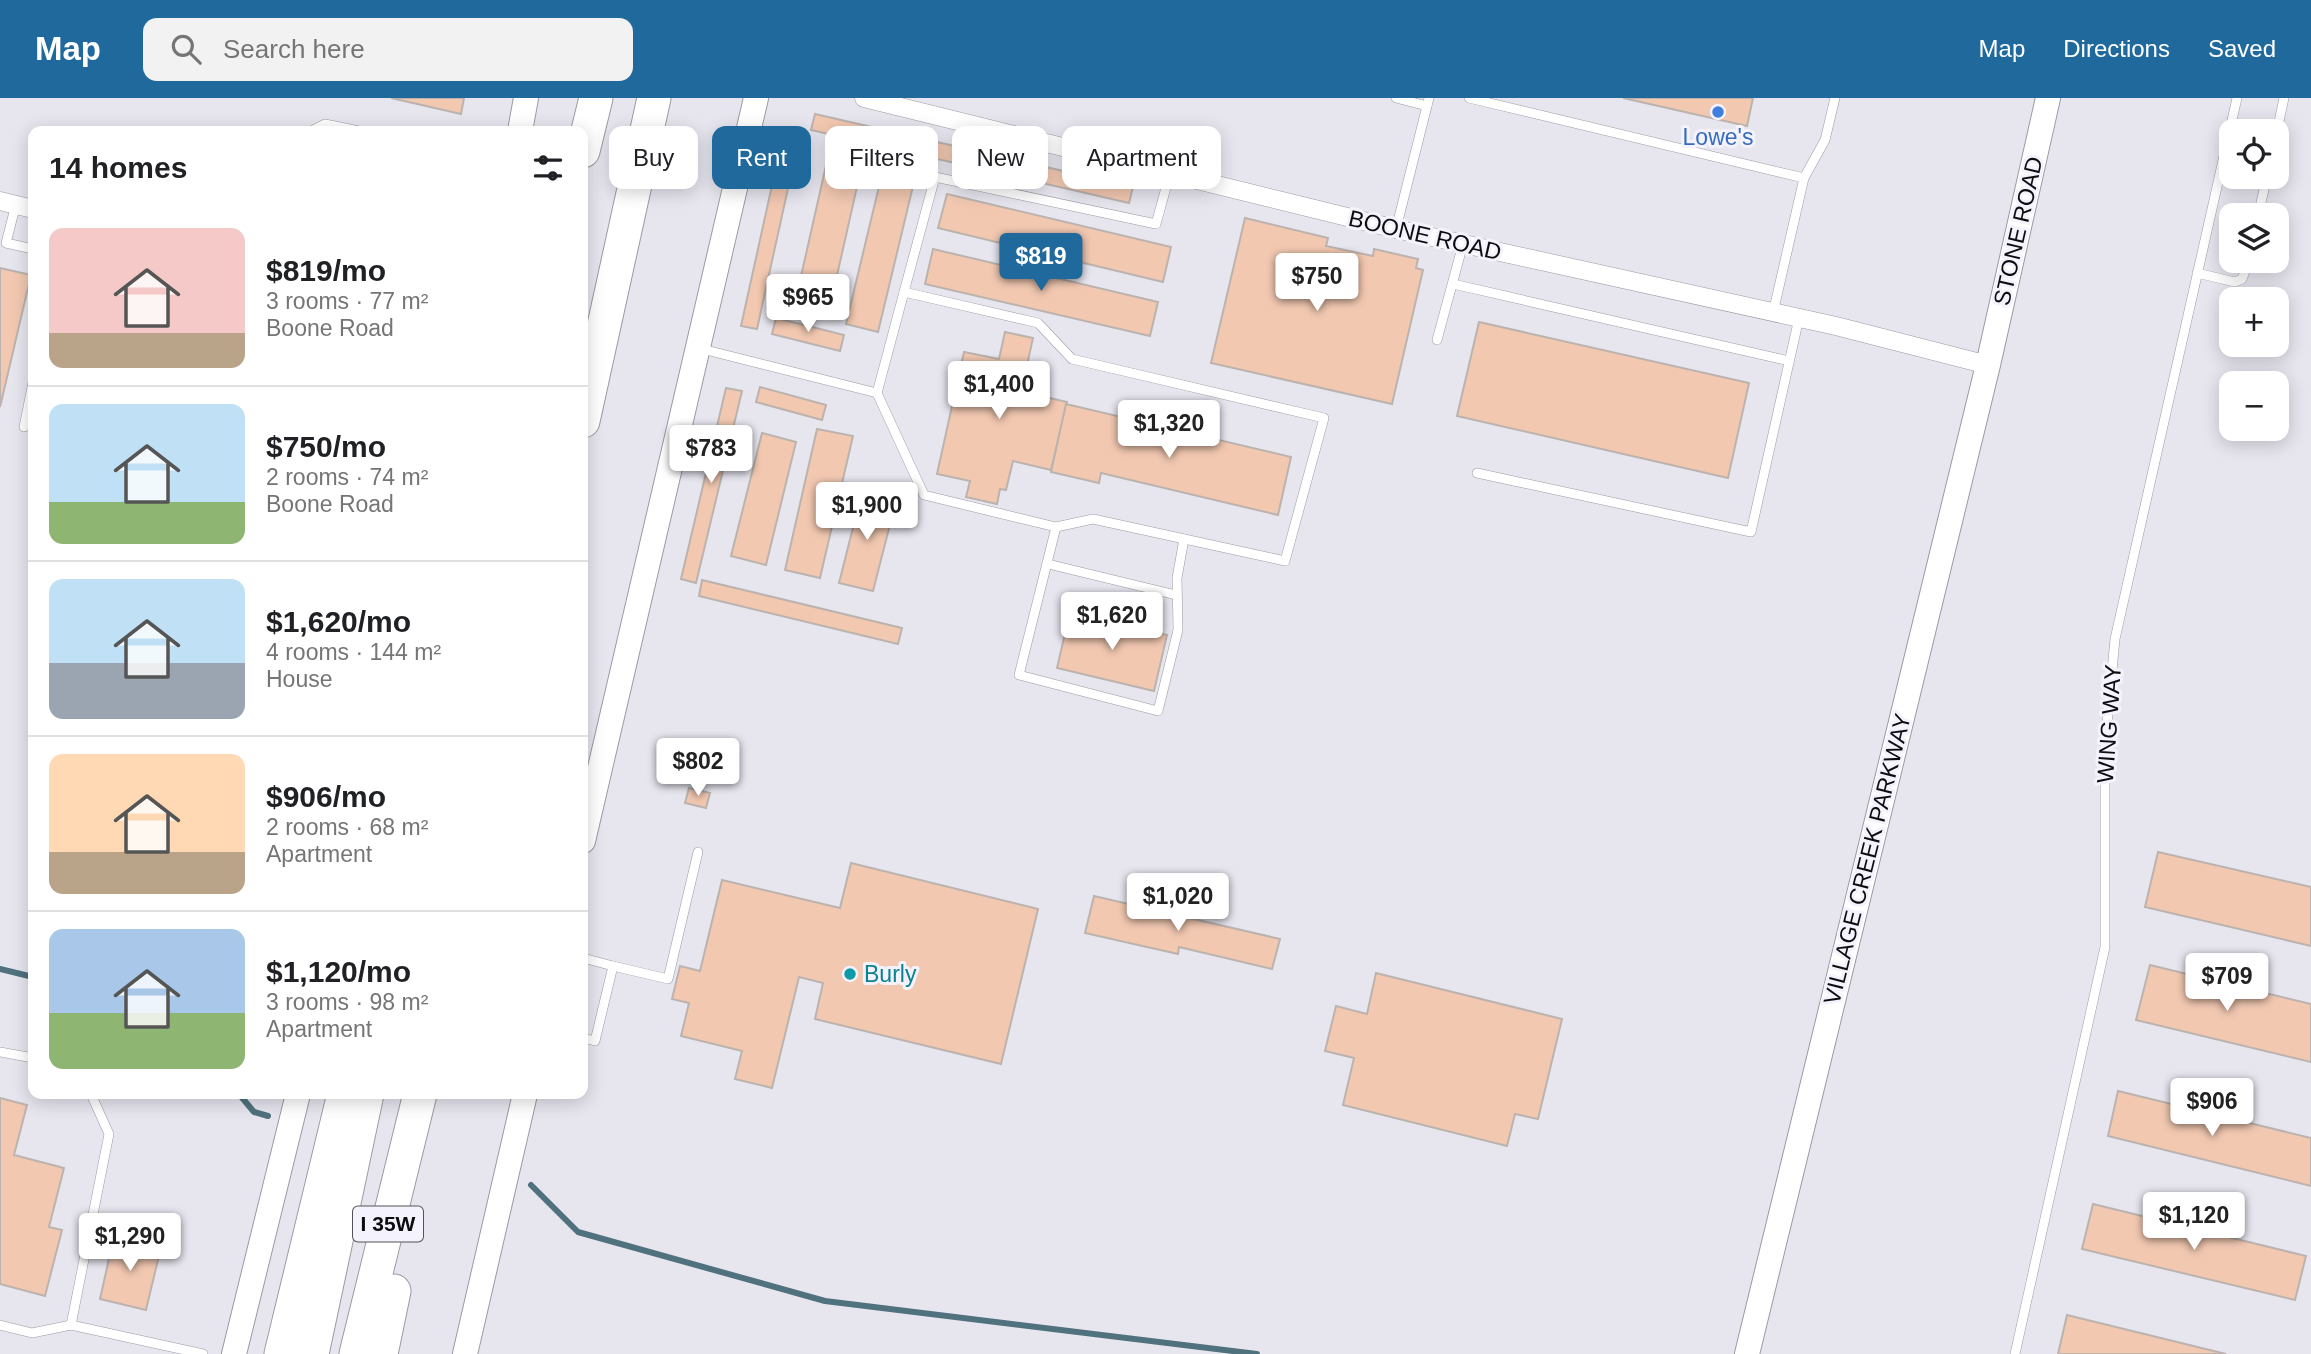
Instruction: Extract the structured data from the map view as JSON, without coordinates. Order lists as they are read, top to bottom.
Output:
{
  "streets": {
    "highway": ["I 35W"],
    "main road": ["STONE ROAD", "VILLAGE CREEK PARKWAY"],
    "street": ["BOONE ROAD"],
    "lane": ["WING WAY"]
  },
  "crossings": [
    ["STONE ROAD", "BOONE ROAD"],
    ["STONE ROAD", "VILLAGE CREEK PARKWAY"],
    ["BOONE ROAD", "VILLAGE CREEK PARKWAY"]
  ],
  "places": ["Lowe's", "Burly"],
  "page": {
    "header": "Map",
    "search": "Search here",
    "nav": ["Map", "Directions", "Saved"],
    "map_buttons": ["+", "−"],
    "chip": [
      "Buy",
      "Rent",
      "Filters",
      "New",
      "Apartment"
    ],
    "heading": "14 homes",
    "list": [
      {
        "name": "$819/mo",
        "note": "3 rooms · 77 m² · Boone Road"
      },
      {
        "name": "$750/mo",
        "note": "2 rooms · 74 m² · Boone Road"
      },
      {
        "name": "$1,620/mo",
        "note": "4 rooms · 144 m² · House"
      },
      {
        "name": "$906/mo",
        "note": "2 rooms · 68 m² · Apartment"
      },
      {
        "name": "$1,120/mo",
        "note": "3 rooms · 98 m² · Apartment"
      }
    ],
    "price": [
      "$819",
      "$750",
      "$965",
      "$1,400",
      "$1,320",
      "$783",
      "$1,900",
      "$1,620",
      "$802",
      "$1,020",
      "$709",
      "$906",
      "$1,120",
      "$1,290"
    ]
  }
}
